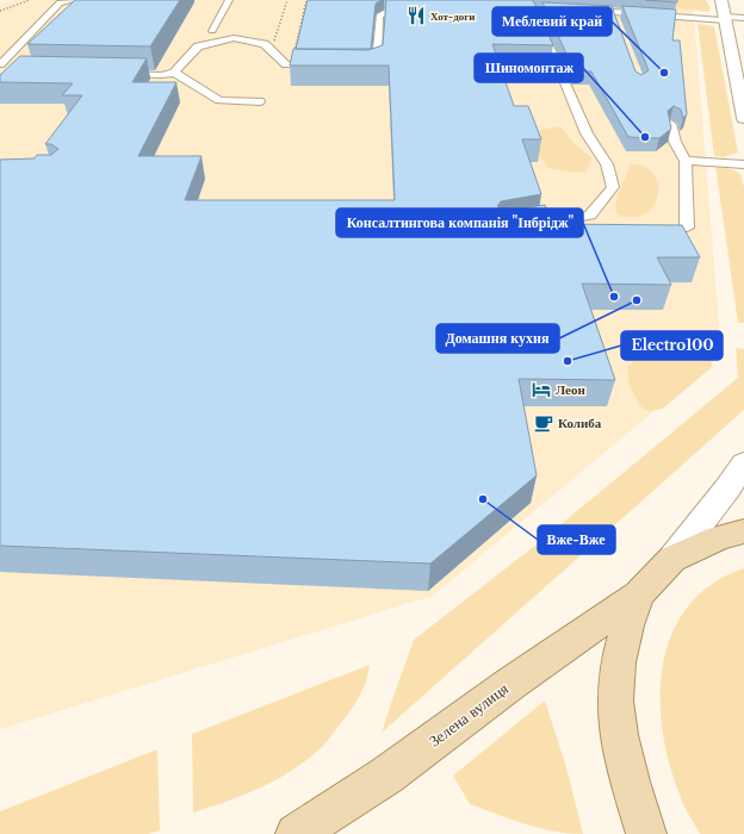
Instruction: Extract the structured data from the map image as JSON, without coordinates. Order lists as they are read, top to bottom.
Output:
{
  "streets": {
    "main road": ["Зелена вулиця"]
  },
  "places": {
    "restaurant": ["Хот-доги"],
    "other": [
      "Меблевий край",
      "Шиномонтаж",
      "Консалтингова компанія \"Інбрідж\"",
      "Домашня кухня",
      "Electro100",
      "Вже-Вже"
    ],
    "hotel": ["Леон"],
    "cafe": ["Колиба"]
  }
}
